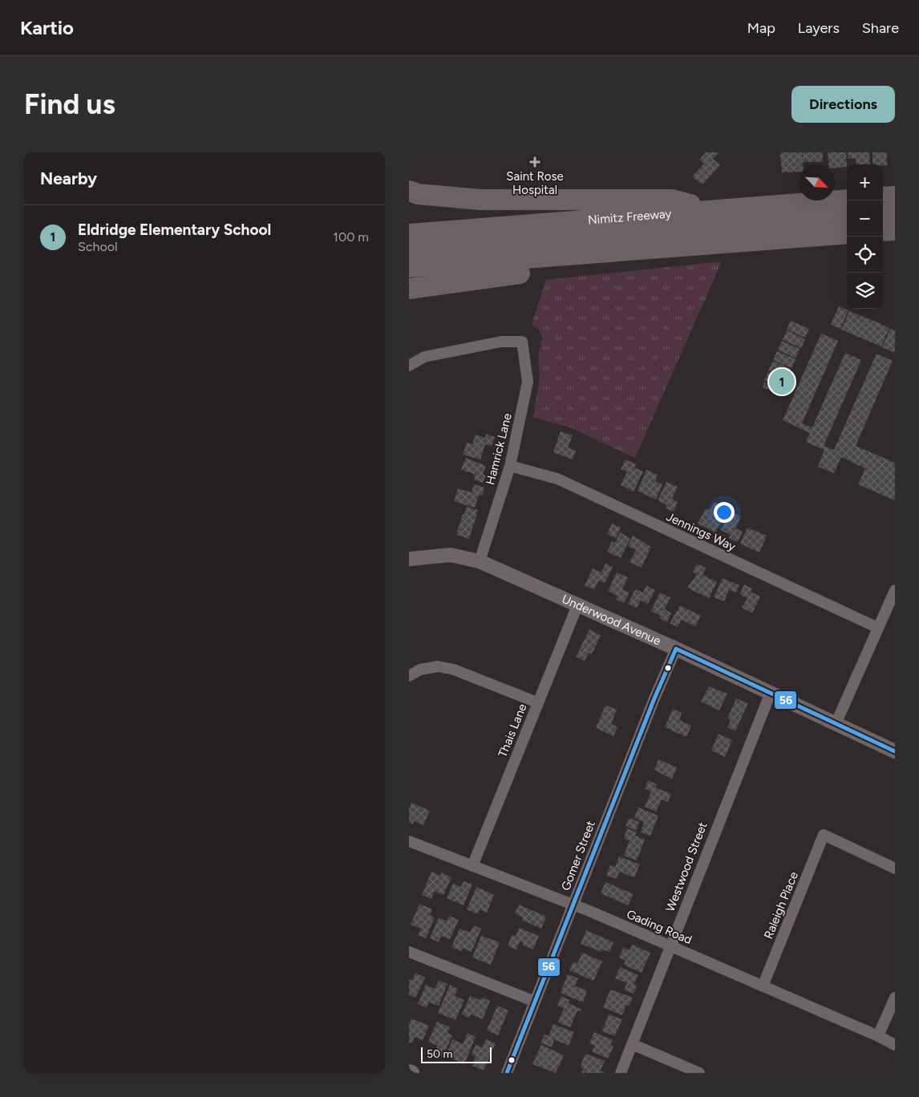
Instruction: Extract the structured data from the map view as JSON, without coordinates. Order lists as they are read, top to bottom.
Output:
{
  "streets": {
    "highway": ["Nimitz Freeway"],
    "street": [
      "Hamrick Lane",
      "Jennings Way",
      "Underwood Avenue",
      "Thais Lane",
      "Gomer Street",
      "Westwood Street",
      "Raleigh Place",
      "Gading Road"
    ]
  },
  "crossings": [
    ["Hamrick Lane", "Jennings Way"],
    ["Hamrick Lane", "Underwood Avenue"],
    ["Underwood Avenue", "Thais Lane"],
    ["Underwood Avenue", "Gomer Street"],
    ["Underwood Avenue", "Westwood Street"],
    ["Thais Lane", "Gading Road"],
    ["Gomer Street", "Gading Road"],
    ["Westwood Street", "Gading Road"],
    ["Raleigh Place", "Gading Road"]
  ],
  "places": {
    "health": ["Saint Rose Hospital"]
  },
  "lines": ["transit line 56"],
  "scale_bar": "50 m",
  "north": "bottom right",
  "page": {
    "header": "Kartio",
    "nav": ["Map", "Layers", "Share"],
    "buttons": "Directions",
    "title": "Find us",
    "heading": "Nearby",
    "map_buttons": ["+", "−"],
    "list": [
      {
        "mark": "1",
        "name": "Eldridge Elementary School",
        "note": "School",
        "value": "100 m"
      }
    ],
    "pins": "1",
    "scale": "50 m"
  }
}
